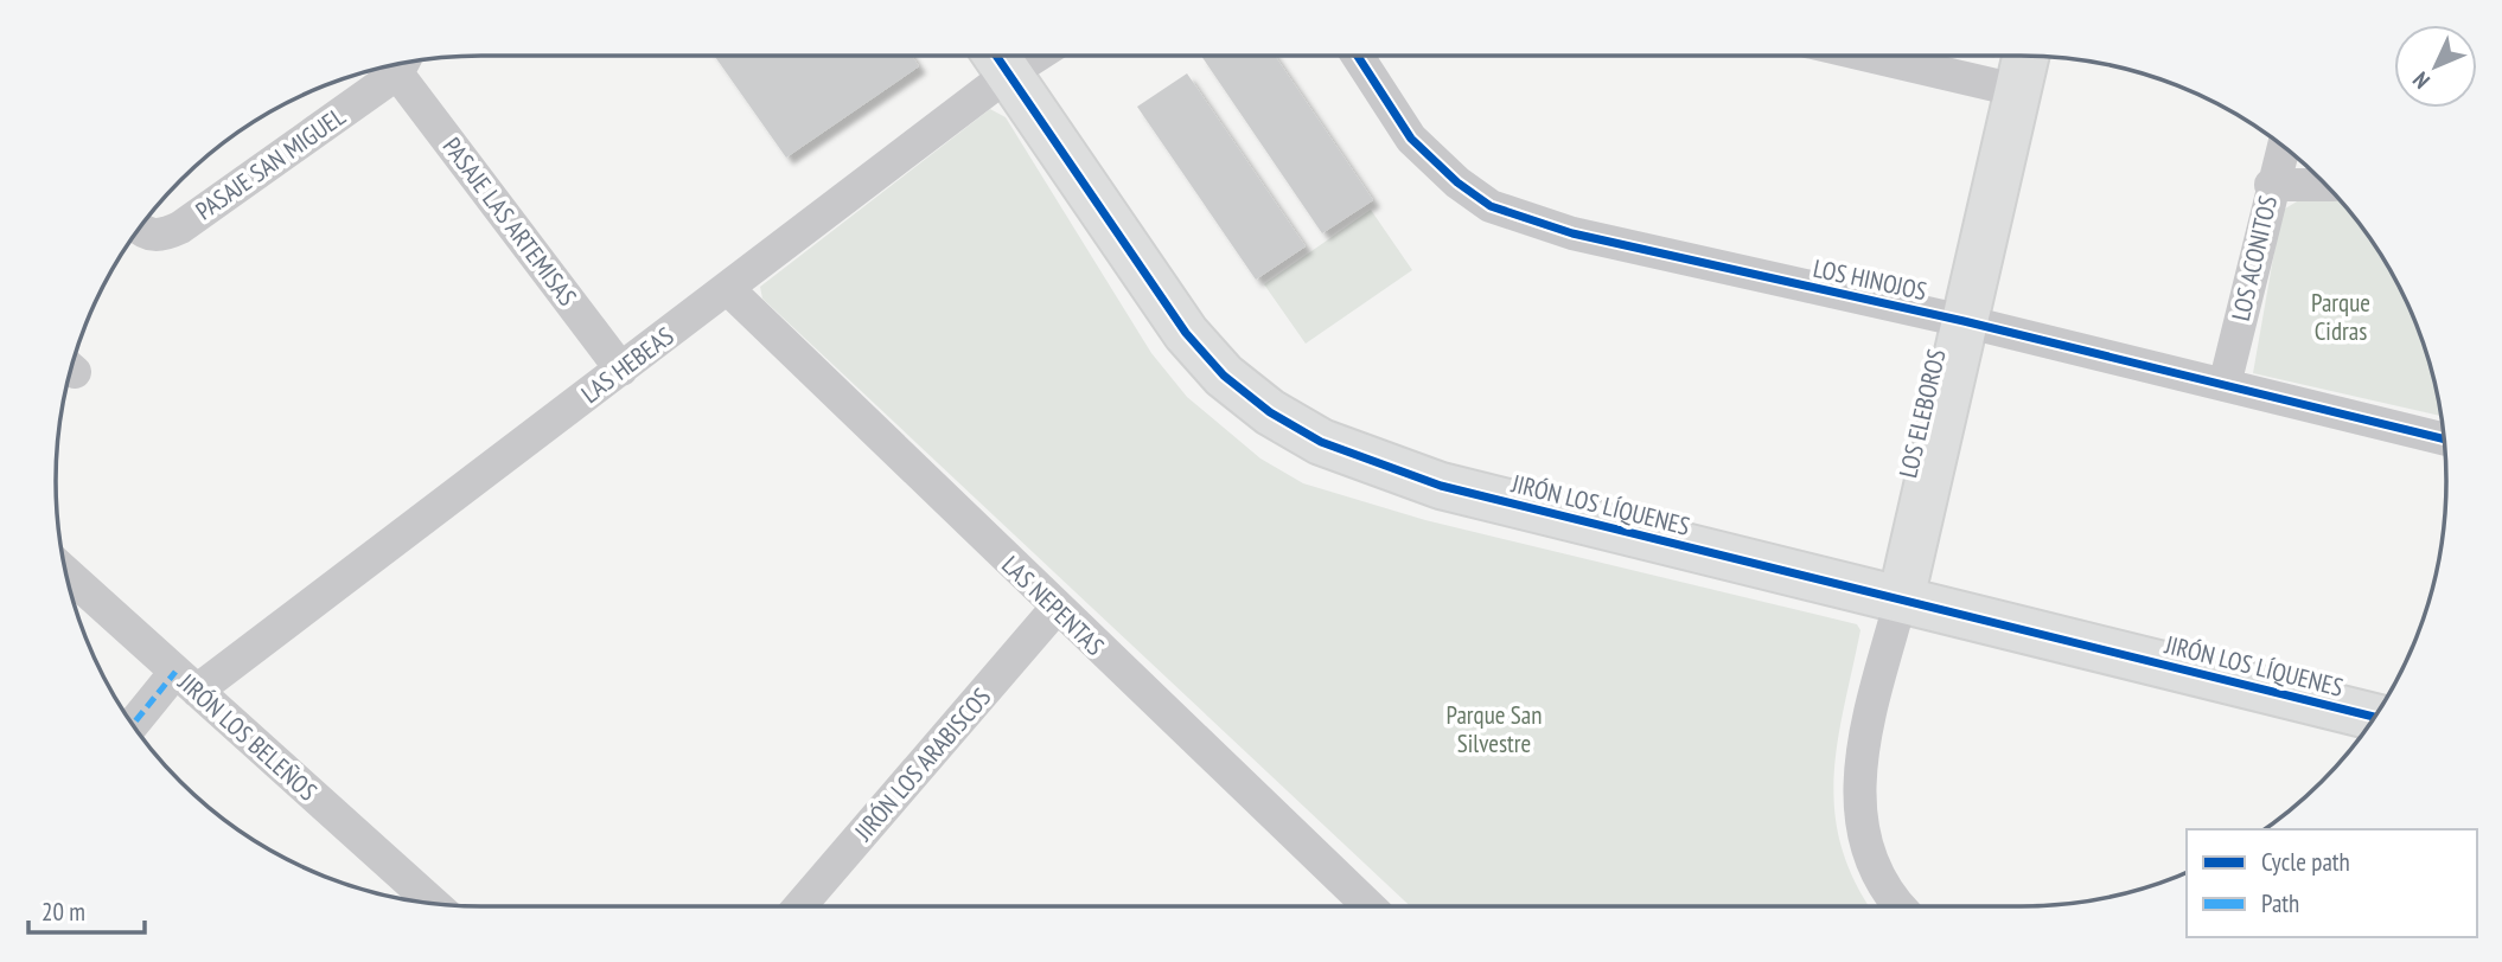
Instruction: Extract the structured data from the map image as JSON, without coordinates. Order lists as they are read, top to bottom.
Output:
{
  "streets": {
    "street": [
      "PASAJE SAN MIGUEL",
      "PASAJE LAS ARTEMISAS",
      "LOS ACONITOS",
      "LOS HINOJOS",
      "LAS HEBEAS",
      "LOS ELEBOROS",
      "JIRÓN LOS LÍQUENES",
      "LAS NEPENTAS",
      "JIRÓN LOS BELEÑOS",
      "JIRÓN LOS ARABISCOS"
    ]
  },
  "crossings": [
    ["PASAJE SAN MIGUEL", "PASAJE LAS ARTEMISAS"],
    ["PASAJE LAS ARTEMISAS", "LAS HEBEAS"],
    ["LOS ACONITOS", "LOS HINOJOS"],
    ["LOS HINOJOS", "LOS ELEBOROS"],
    ["LAS HEBEAS", "JIRÓN LOS LÍQUENES"],
    ["LAS HEBEAS", "LAS NEPENTAS"],
    ["LAS HEBEAS", "JIRÓN LOS BELEÑOS"],
    ["LOS ELEBOROS", "JIRÓN LOS LÍQUENES"],
    ["LAS NEPENTAS", "JIRÓN LOS ARABISCOS"]
  ],
  "parks": ["Parque Cidras", "Parque San Silvestre"],
  "legend": ["Cycle path", "Path"],
  "scale_bar": "20 m",
  "north": "bottom left"
}
